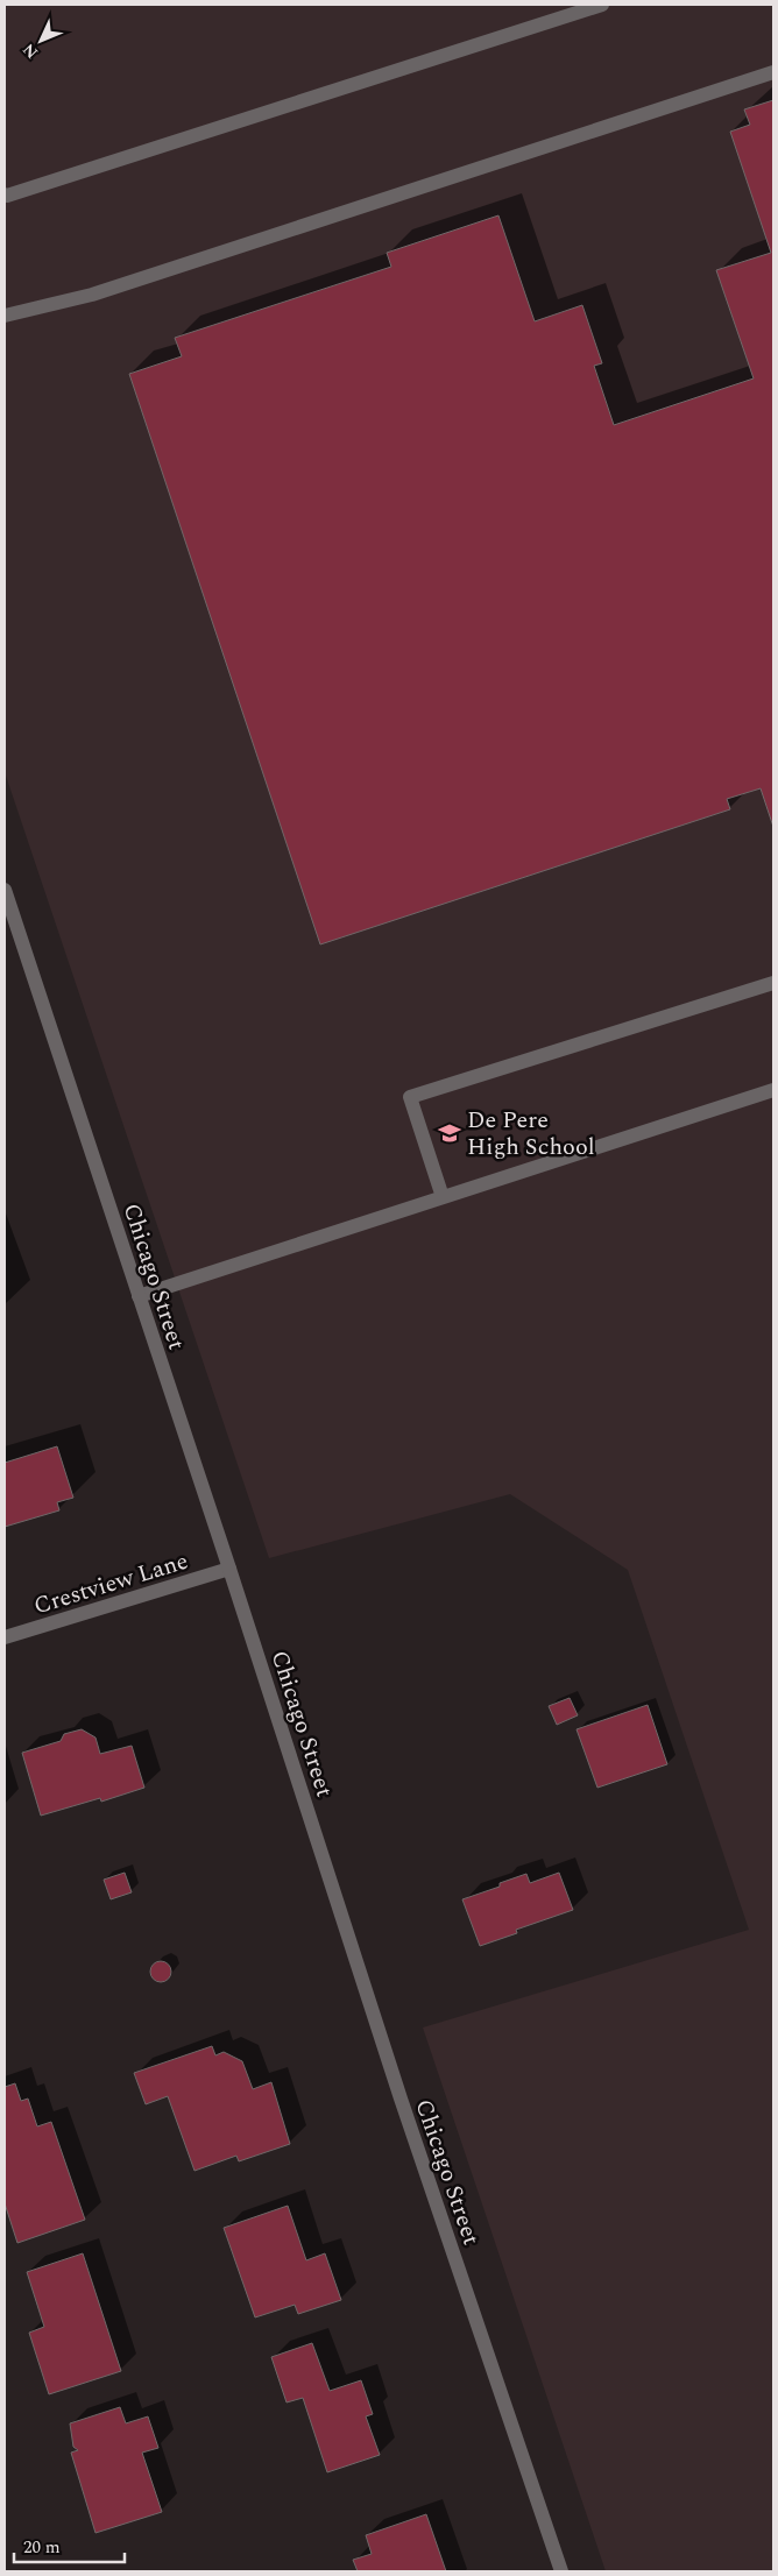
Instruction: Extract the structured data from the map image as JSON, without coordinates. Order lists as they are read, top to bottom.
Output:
{
  "streets": {
    "street": ["Chicago Street", "Crestview Lane"]
  },
  "crossings": [
    ["Chicago Street", "Crestview Lane"]
  ],
  "places": {
    "school or university": ["De Pere High School"]
  },
  "scale_bar": "20 m",
  "north": "bottom left"
}
